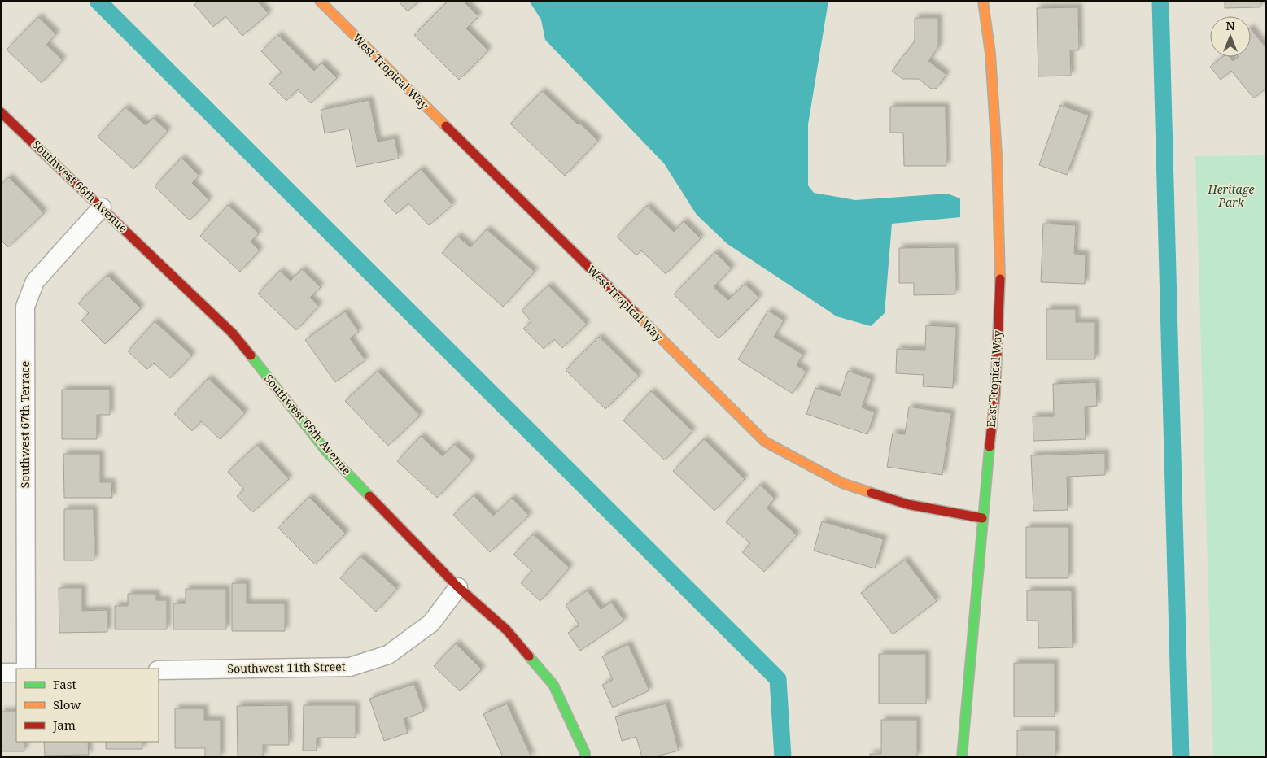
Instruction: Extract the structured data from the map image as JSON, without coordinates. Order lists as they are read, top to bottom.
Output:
{
  "streets": {
    "street": [
      "West Tropical Way",
      "Southwest 66th Avenue",
      "East Tropical Way",
      "Southwest 67th Terrace",
      "Southwest 11th Street"
    ]
  },
  "crossings": [
    ["West Tropical Way", "East Tropical Way"],
    ["Southwest 66th Avenue", "Southwest 67th Terrace"],
    ["Southwest 66th Avenue", "Southwest 11th Street"]
  ],
  "parks": ["Heritage Park"],
  "legend": ["Fast", "Slow", "Jam"],
  "north": "top"
}
